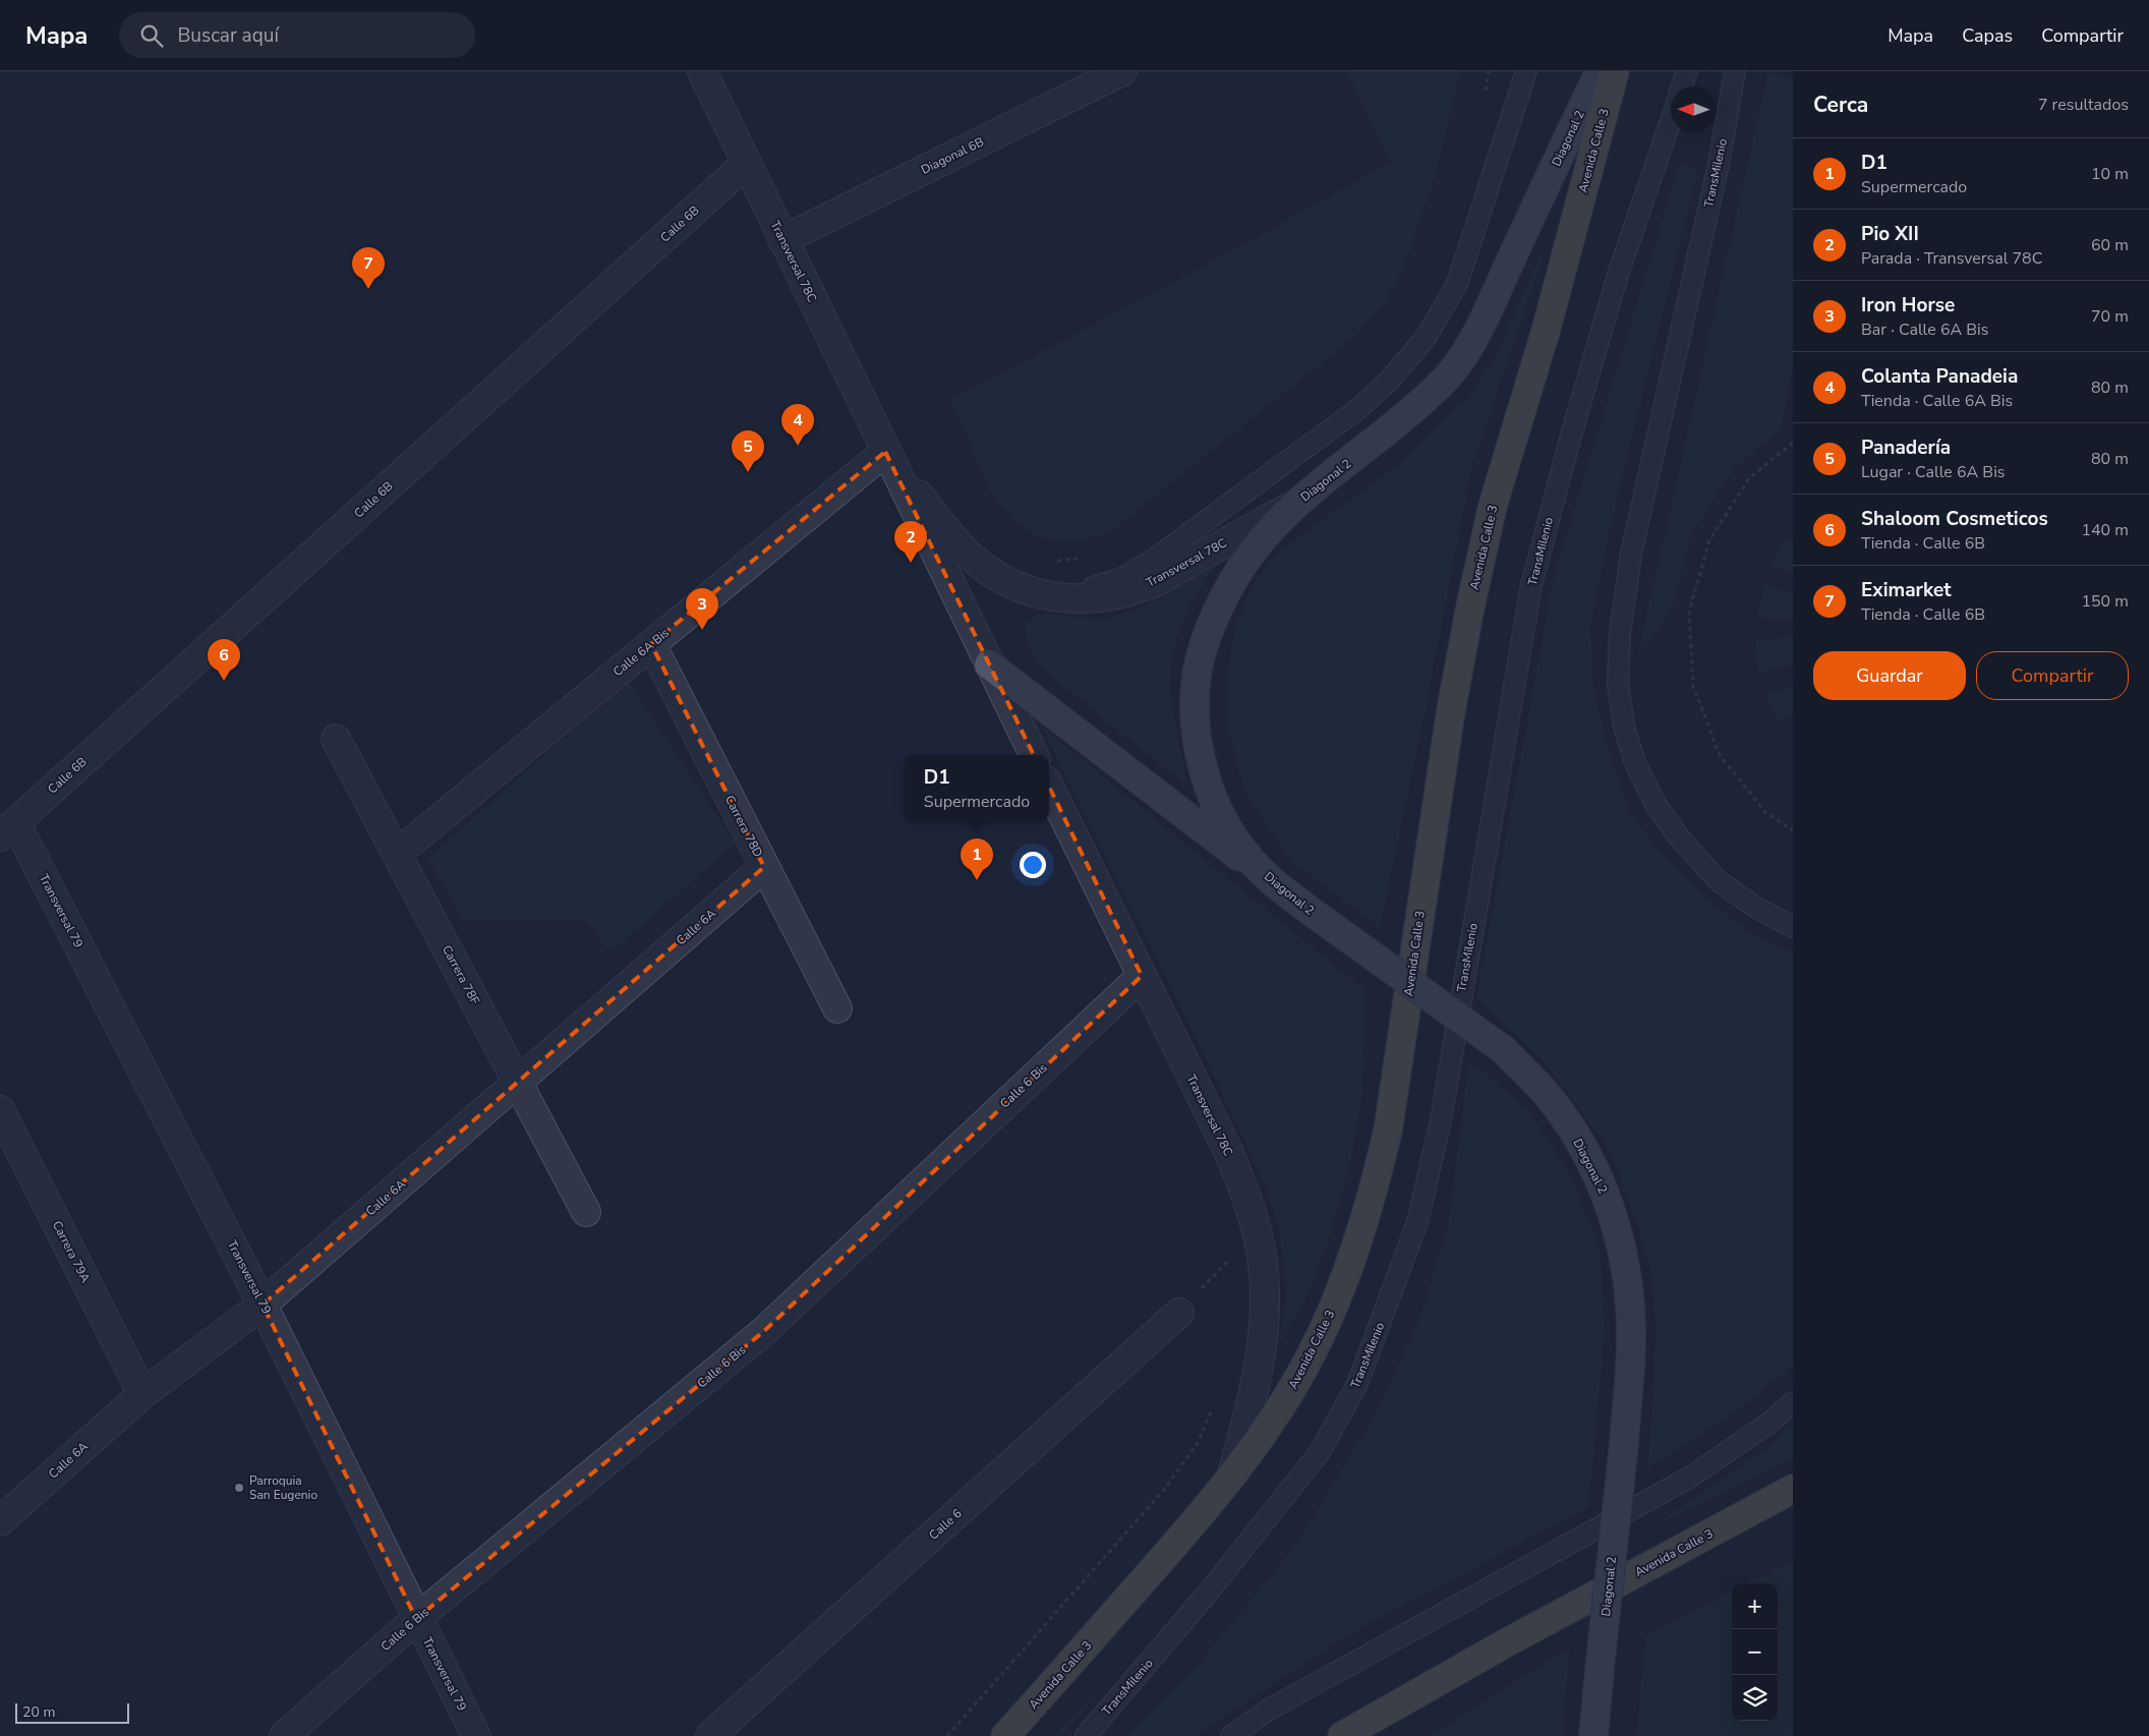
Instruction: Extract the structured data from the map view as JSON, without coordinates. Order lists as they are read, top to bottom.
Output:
{
  "streets": {
    "highway": ["Avenida Calle 3"],
    "main road": ["Diagonal 2"],
    "street": [
      "Diagonal 6B",
      "Calle 6B",
      "Transversal 78C",
      "Calle 6A Bis",
      "Carrera 78D",
      "Transversal 79",
      "Calle 6A",
      "Carrera 78F",
      "Calle 6 Bis",
      "Carrera 79A",
      "Calle 6"
    ],
    "lane": ["TransMilenio"]
  },
  "crossings": [
    ["Diagonal 2", "Transversal 78C"],
    ["Avenida Calle 3", "Transversal 78C"],
    ["Diagonal 6B", "Transversal 78C"],
    ["Calle 6B", "Transversal 78C"],
    ["Calle 6B", "Transversal 79"],
    ["Transversal 78C", "Calle 6A Bis"],
    ["Transversal 78C", "Calle 6 Bis"],
    ["Calle 6A Bis", "Carrera 78D"],
    ["Calle 6A Bis", "Carrera 78F"],
    ["Carrera 78D", "Calle 6A"],
    ["Transversal 79", "Calle 6A"],
    ["Transversal 79", "Calle 6 Bis"],
    ["Calle 6A", "Carrera 78F"],
    ["Calle 6A", "Carrera 79A"]
  ],
  "places": ["Parroquia San Eugenio"],
  "scale_bar": "20 m",
  "north": "left",
  "page": {
    "header": "Mapa",
    "search": "Buscar aquí",
    "nav": ["Mapa", "Capas", "Compartir"],
    "heading": ["Cerca", "7 resultados"],
    "list": [
      {
        "mark": "1",
        "name": "D1",
        "note": "Supermercado",
        "value": "10 m"
      },
      {
        "mark": "2",
        "name": "Pio XII",
        "note": "Parada · Transversal 78C",
        "value": "60 m"
      },
      {
        "mark": "3",
        "name": "Iron Horse",
        "note": "Bar · Calle 6A Bis",
        "value": "70 m"
      },
      {
        "mark": "4",
        "name": "Colanta Panadeia",
        "note": "Tienda · Calle 6A Bis",
        "value": "80 m"
      },
      {
        "mark": "5",
        "name": "Panadería",
        "note": "Lugar · Calle 6A Bis",
        "value": "80 m"
      },
      {
        "mark": "6",
        "name": "Shaloom Cosmeticos",
        "note": "Tienda · Calle 6B",
        "value": "140 m"
      },
      {
        "mark": "7",
        "name": "Eximarket",
        "note": "Tienda · Calle 6B",
        "value": "150 m"
      }
    ],
    "pins": [
      "7",
      "4",
      "5",
      "2",
      "3",
      "6",
      "1"
    ],
    "buttons": ["Guardar", "Compartir"],
    "popup": ["D1", "Supermercado"],
    "map_buttons": ["+", "−"],
    "scale": "20 m"
  }
}
